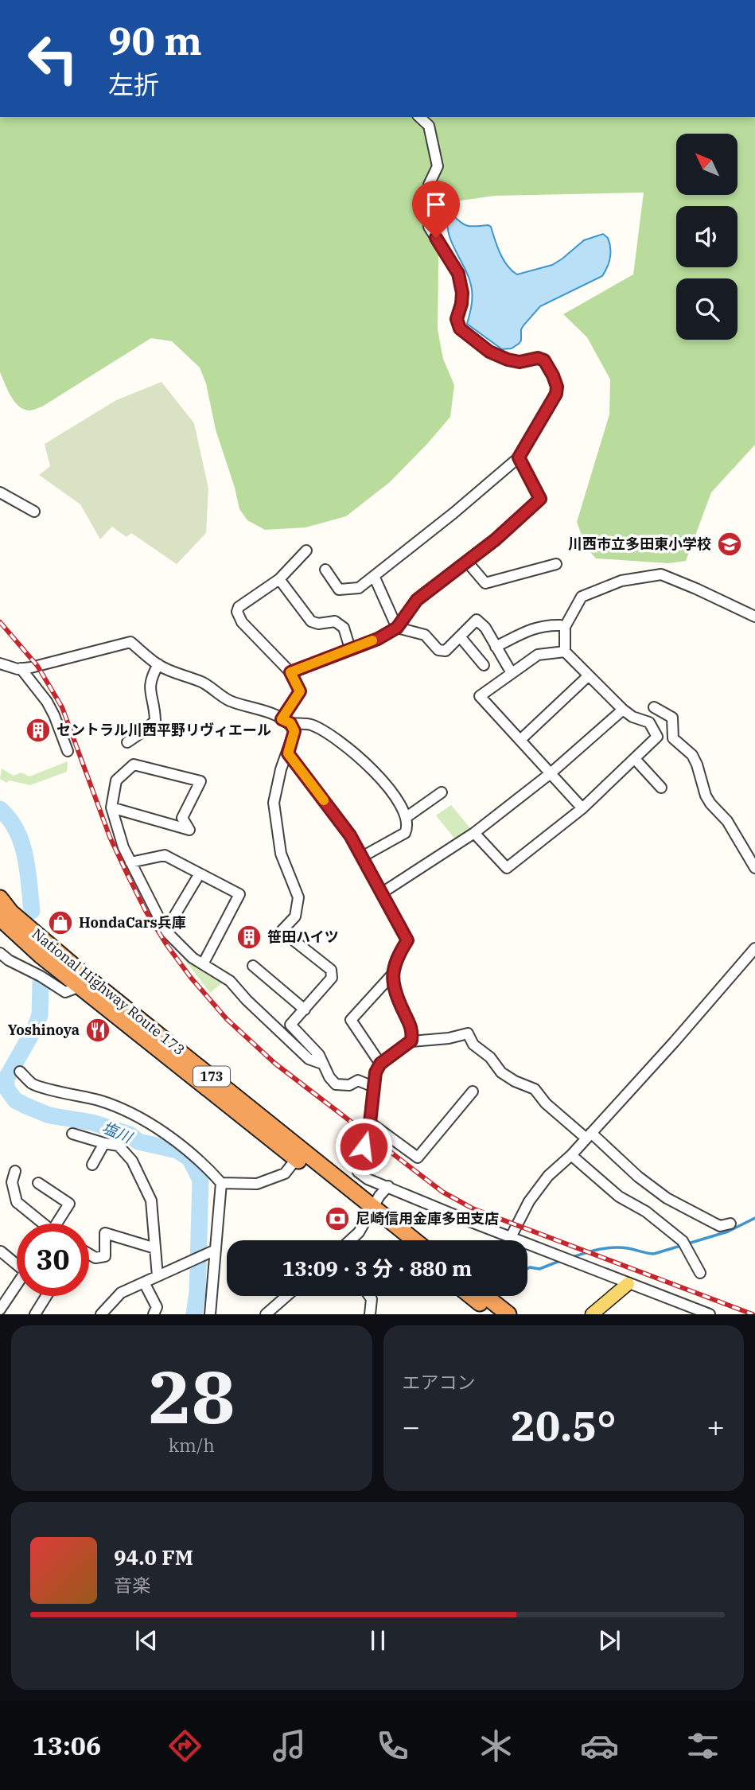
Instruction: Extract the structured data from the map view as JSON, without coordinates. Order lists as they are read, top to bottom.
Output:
{
  "streets": {
    "highway": ["National Highway Route 173", "173"]
  },
  "water": ["塩川"],
  "places": {
    "school or university": ["川西市立多田東小学校"],
    "building": ["セントラル川西平野リヴィエール", "笹田ハイツ"],
    "shop": ["HondaCars兵庫"],
    "restaurant": ["Yoshinoya"],
    "bank": ["尼崎信用金庫多田支店"]
  },
  "north": "top left",
  "page": {
    "turn": ["90 m", "左折"],
    "limit": "30",
    "trip": "13:09 · 3 分 · 880 m",
    "tile": [
      ["28", "km/h"],
      "エアコン"
    ],
    "heat": ["−", "20.5°", "+"],
    "song": ["94.0 FM", "音楽"],
    "tabs": "13:06"
  }
}
